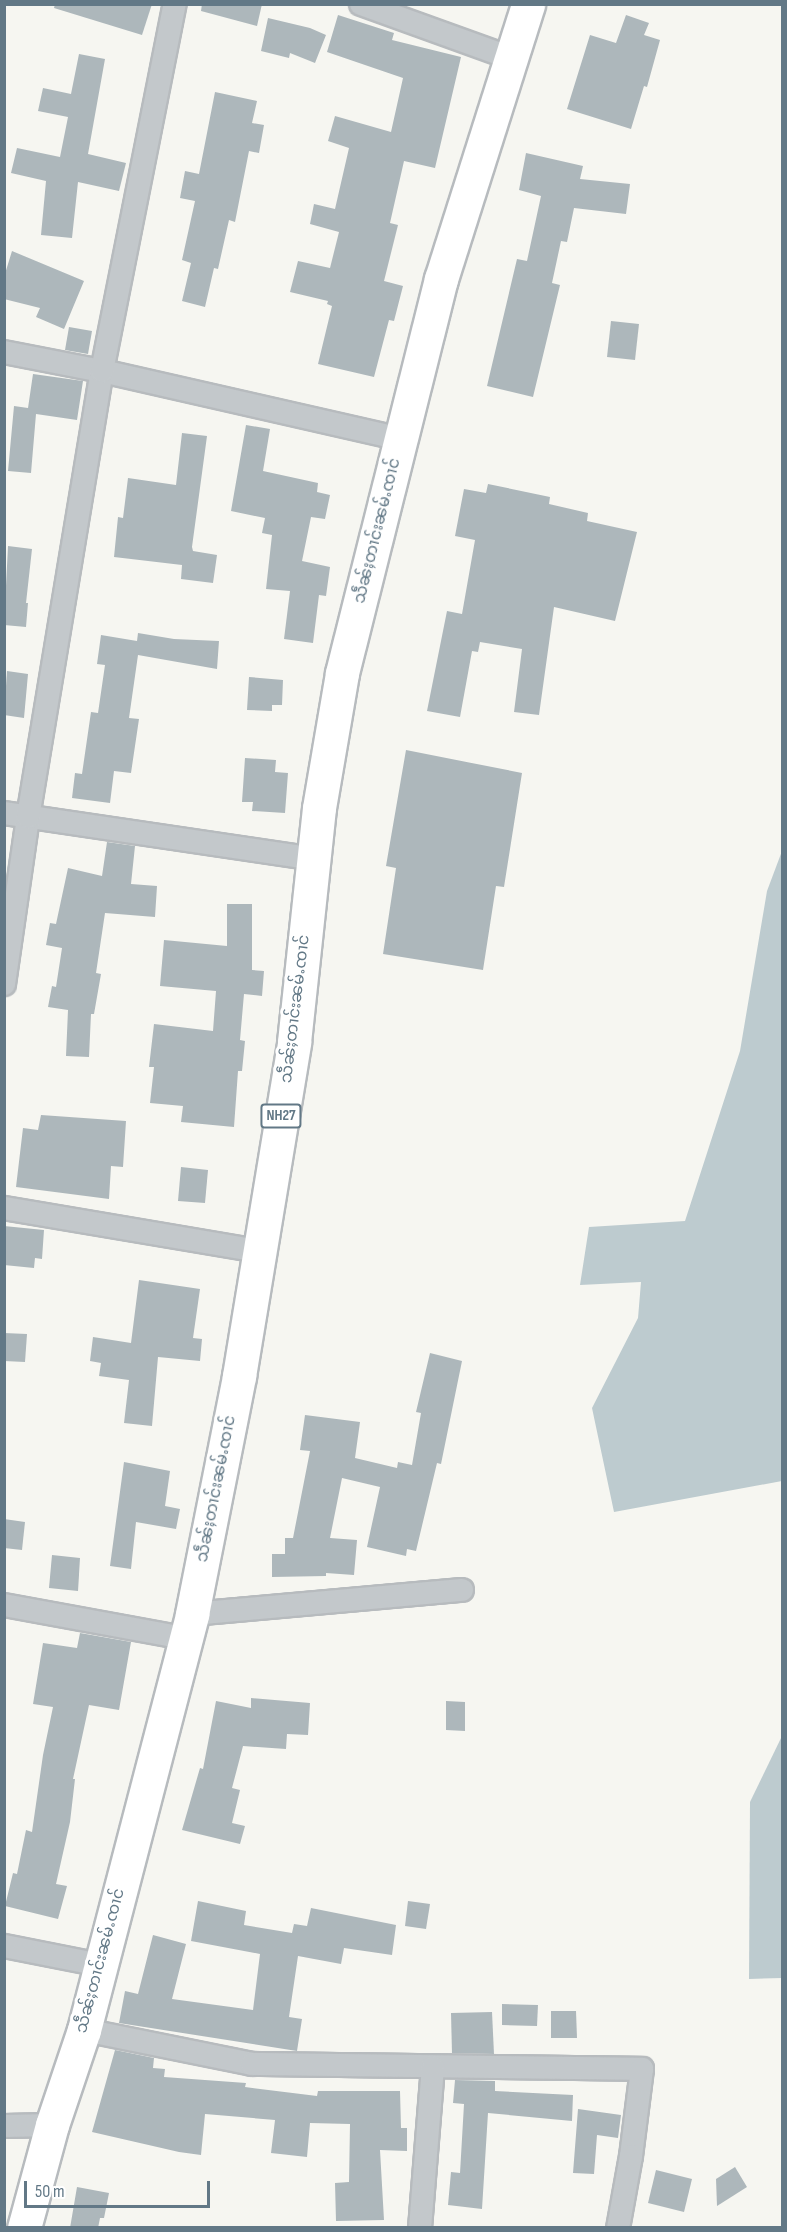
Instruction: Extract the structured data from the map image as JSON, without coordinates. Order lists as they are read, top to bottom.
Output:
{
  "streets": {
    "highway": ["သဵၼ်ႈတၢင်းၼမ်ႉၸၢင်", "NH27"]
  },
  "scale_bar": "50 m"
}
